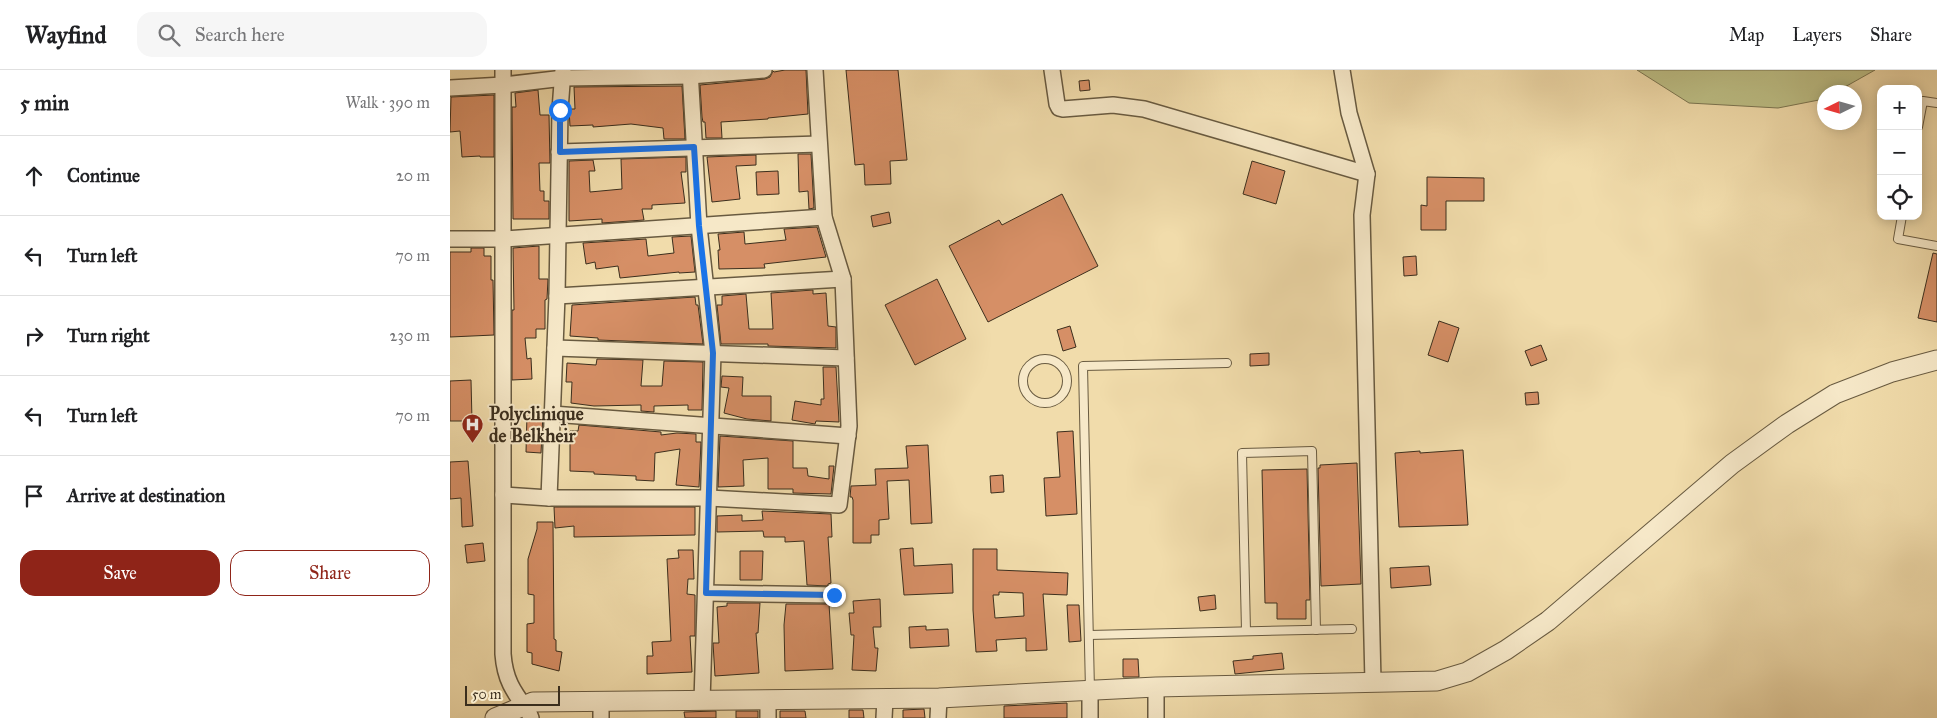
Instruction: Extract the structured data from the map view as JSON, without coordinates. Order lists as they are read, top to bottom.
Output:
{
  "places": {
    "hospital": ["Polyclinique de Belkheir"]
  },
  "scale_bar": "50 m",
  "north": "left",
  "page": {
    "header": "Wayfind",
    "search": "Search here",
    "nav": ["Map", "Layers", "Share"],
    "heading": ["5 min", "Walk · 390 m"],
    "map_buttons": ["+", "−"],
    "list": [
      ["Continue", "20 m"],
      ["Turn left", "70 m"],
      ["Turn right", "230 m"],
      ["Turn left", "70 m"],
      "Arrive at destination"
    ],
    "buttons": ["Save", "Share"],
    "scale": "50 m"
  }
}
